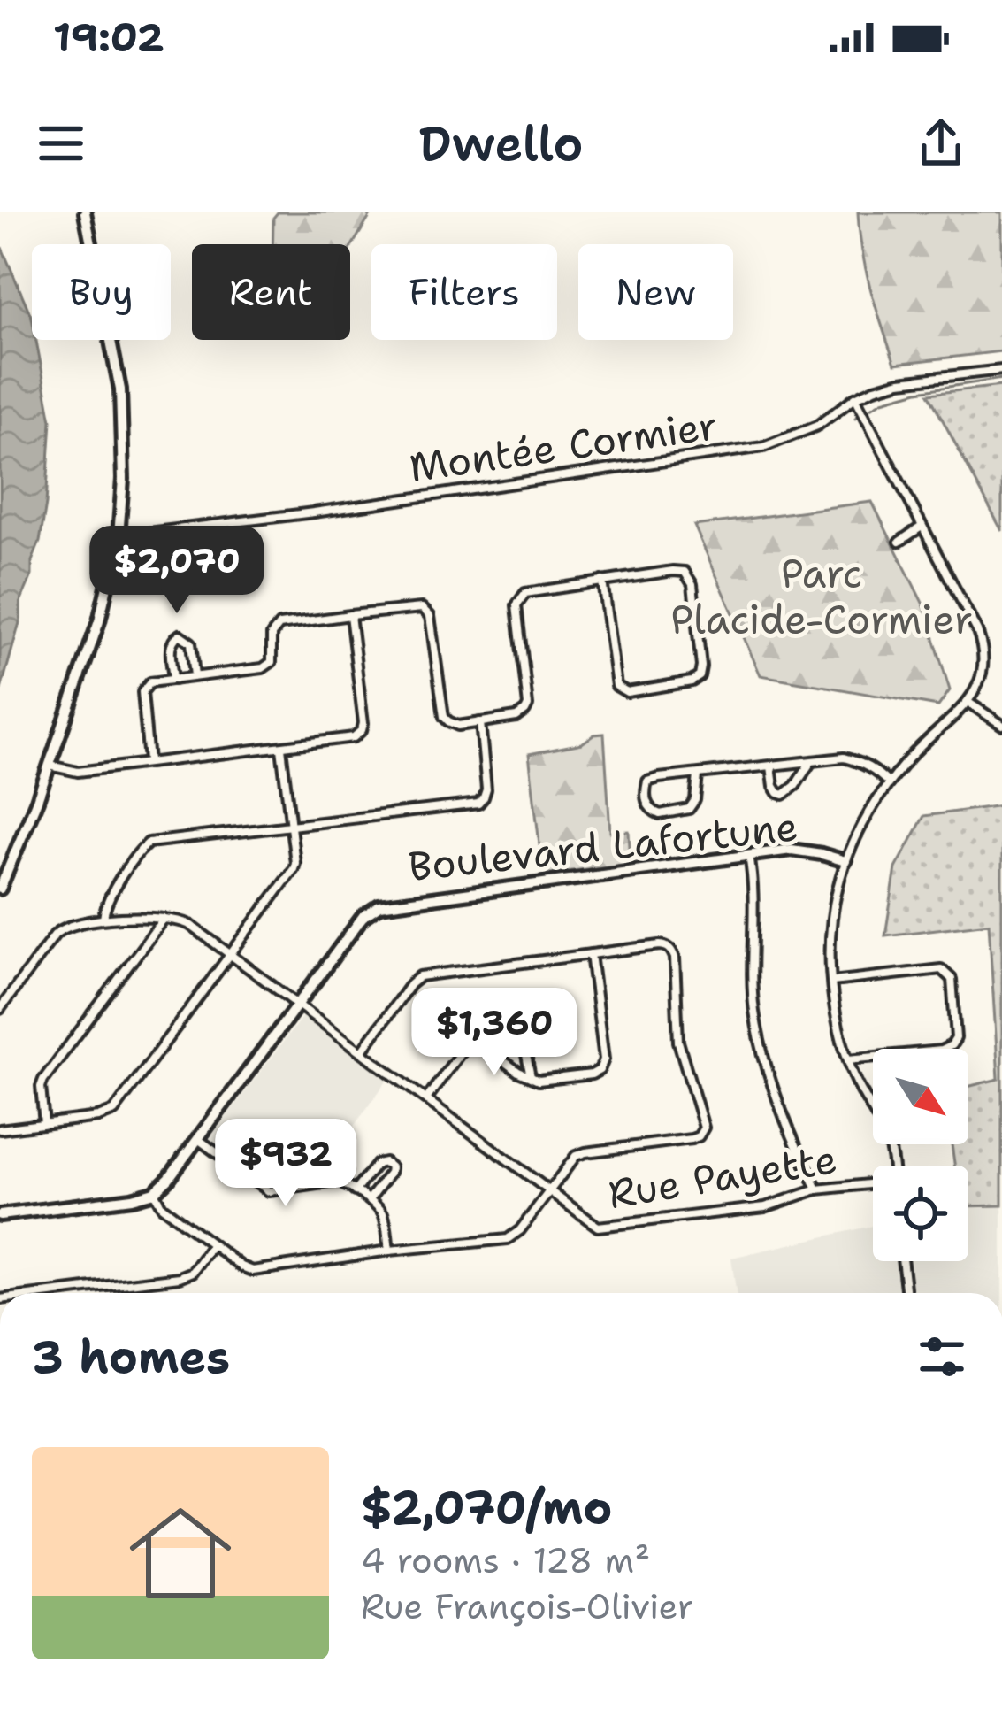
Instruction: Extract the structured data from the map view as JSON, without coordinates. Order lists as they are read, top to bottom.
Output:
{
  "streets": {
    "street": ["Montée Cormier", "Boulevard Lafortune", "Rue Payette"]
  },
  "crossings": [
    ["Boulevard Lafortune", "Rue Payette"]
  ],
  "parks": ["Parc Placide-Cormier"],
  "north": "bottom right",
  "page": {
    "status": "19:02",
    "header": "Dwello",
    "chip": [
      "Buy",
      "Rent",
      "Filters",
      "New"
    ],
    "price": ["$2,070", "$1,360", "$932"],
    "heading": "3 homes",
    "list": [
      {
        "name": "$2,070/mo",
        "note": "4 rooms · 128 m² · Rue François-Olivier"
      }
    ]
  }
}
